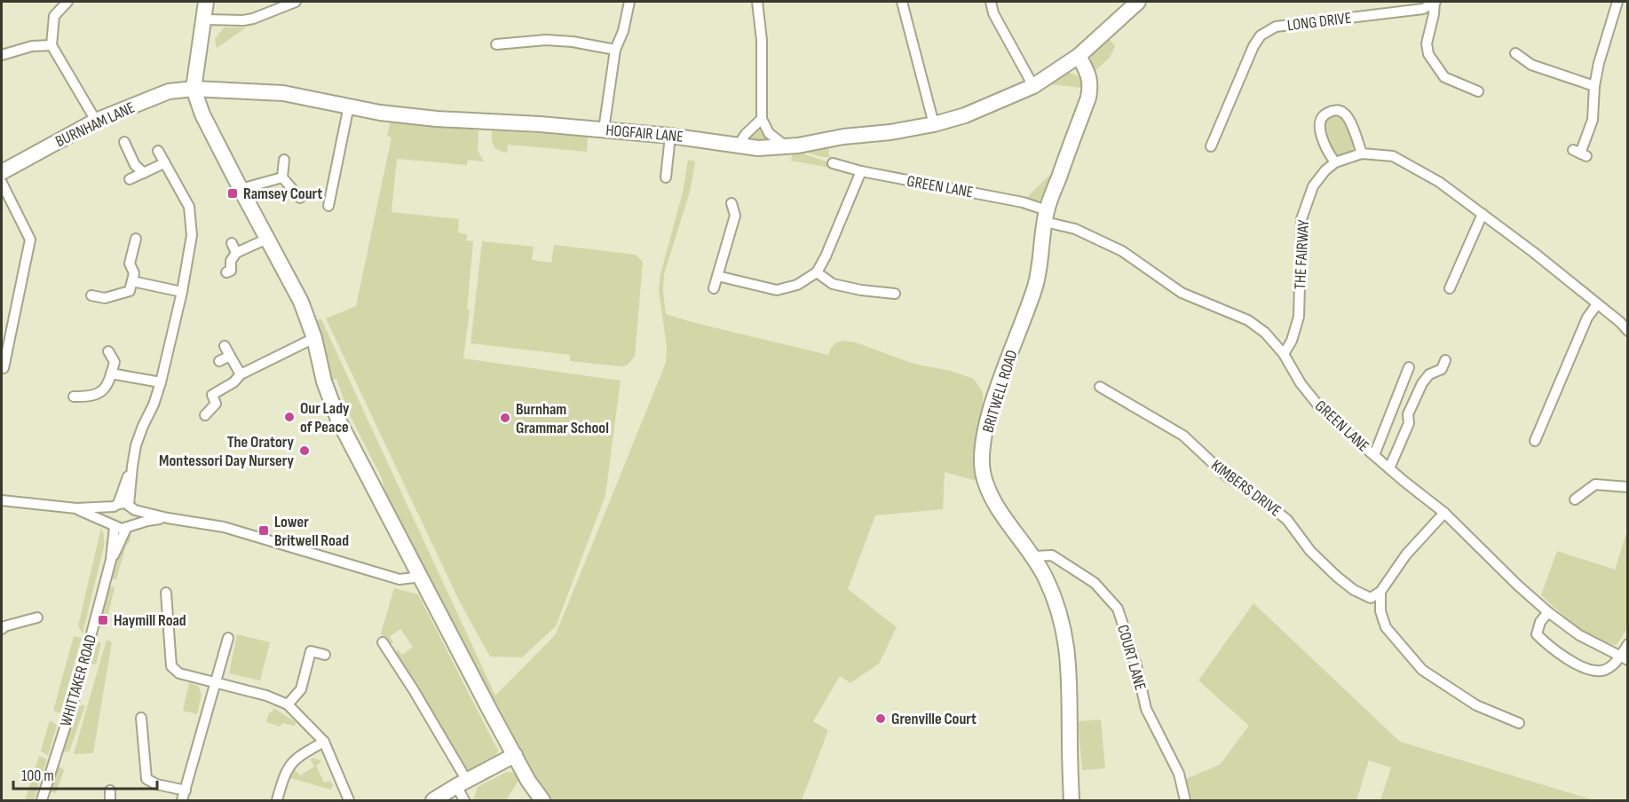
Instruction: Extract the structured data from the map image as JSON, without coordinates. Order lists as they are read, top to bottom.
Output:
{
  "streets": {
    "street": [
      "LONG DRIVE",
      "BURNHAM LANE",
      "HOGFAIR LANE",
      "GREEN LANE",
      "THE FAIRWAY",
      "BRITWELL ROAD",
      "KIMBERS DRIVE",
      "COURT LANE",
      "WHITTAKER ROAD"
    ]
  },
  "crossings": [
    ["BURNHAM LANE", "HOGFAIR LANE"],
    ["HOGFAIR LANE", "BRITWELL ROAD"],
    ["GREEN LANE", "THE FAIRWAY"],
    ["GREEN LANE", "BRITWELL ROAD"],
    ["BRITWELL ROAD", "COURT LANE"]
  ],
  "places": {
    "transit": ["Ramsey Court", "Lower Britwell Road", "Haymill Road"],
    "other": [
      "Our Lady of Peace",
      "Burnham Grammar School",
      "The Oratory Montessori Day Nursery",
      "Grenville Court"
    ]
  },
  "scale_bar": "100 m"
}
